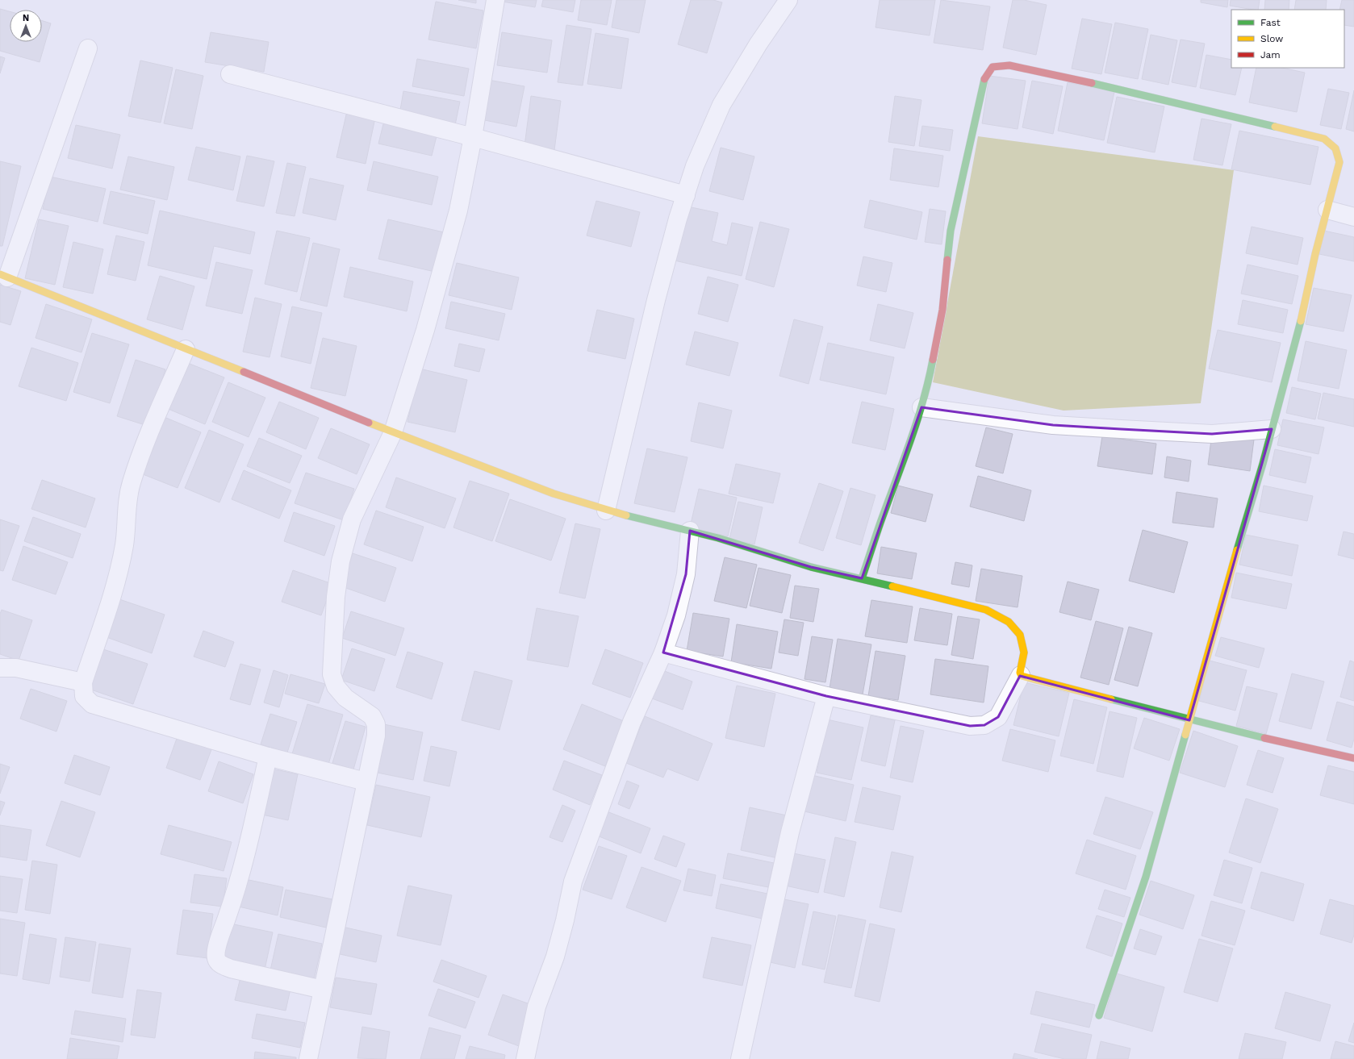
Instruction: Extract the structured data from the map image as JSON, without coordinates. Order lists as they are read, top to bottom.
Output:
{
  "legend": ["Fast", "Slow", "Jam"],
  "north": "top"
}
